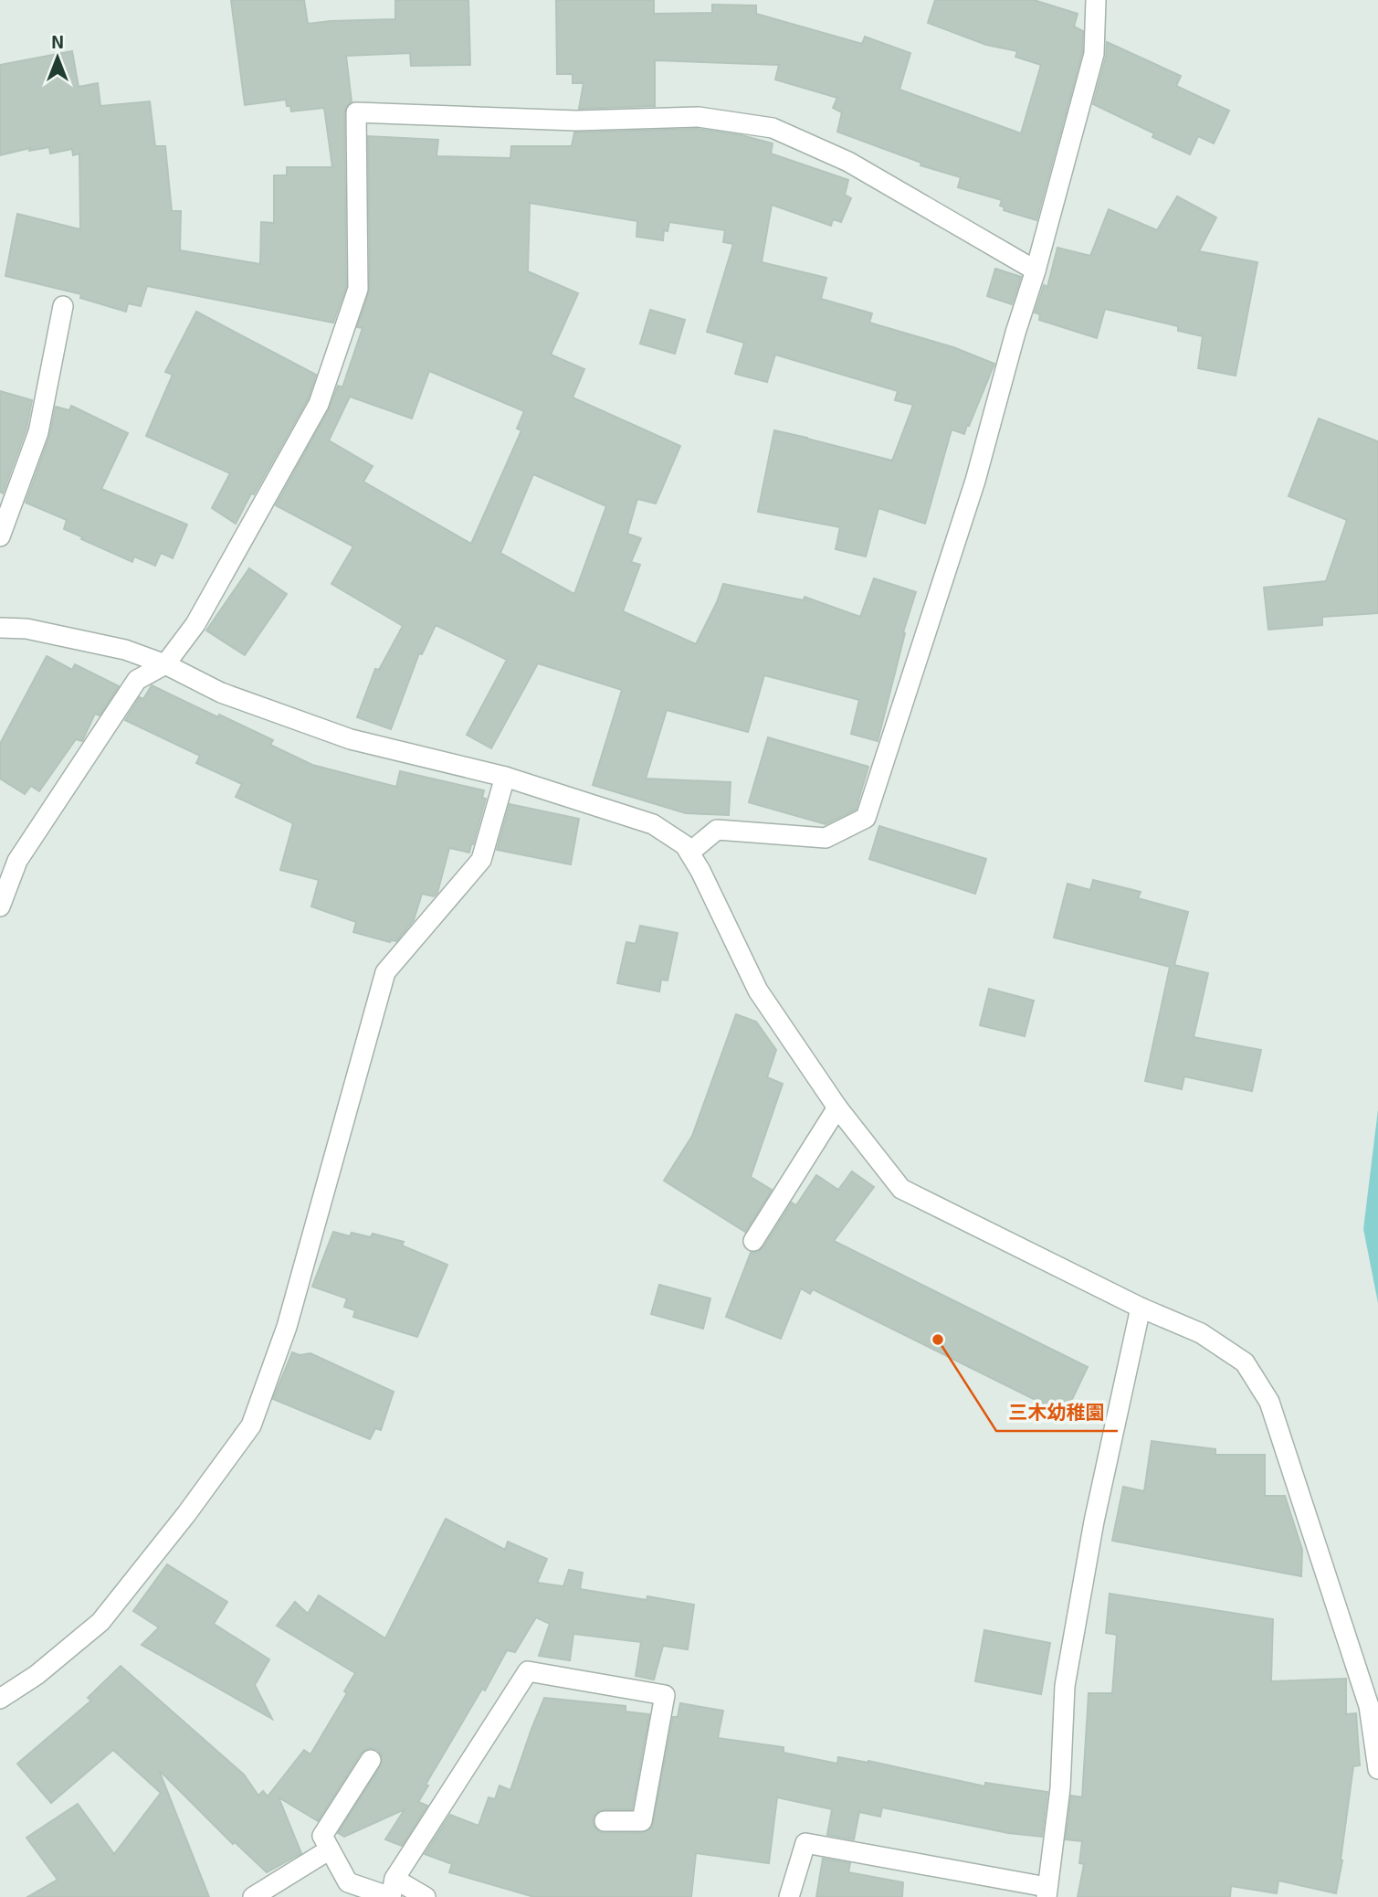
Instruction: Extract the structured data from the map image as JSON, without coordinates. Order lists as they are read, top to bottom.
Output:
{
  "places": ["三木幼稚園"],
  "north": "top"
}
